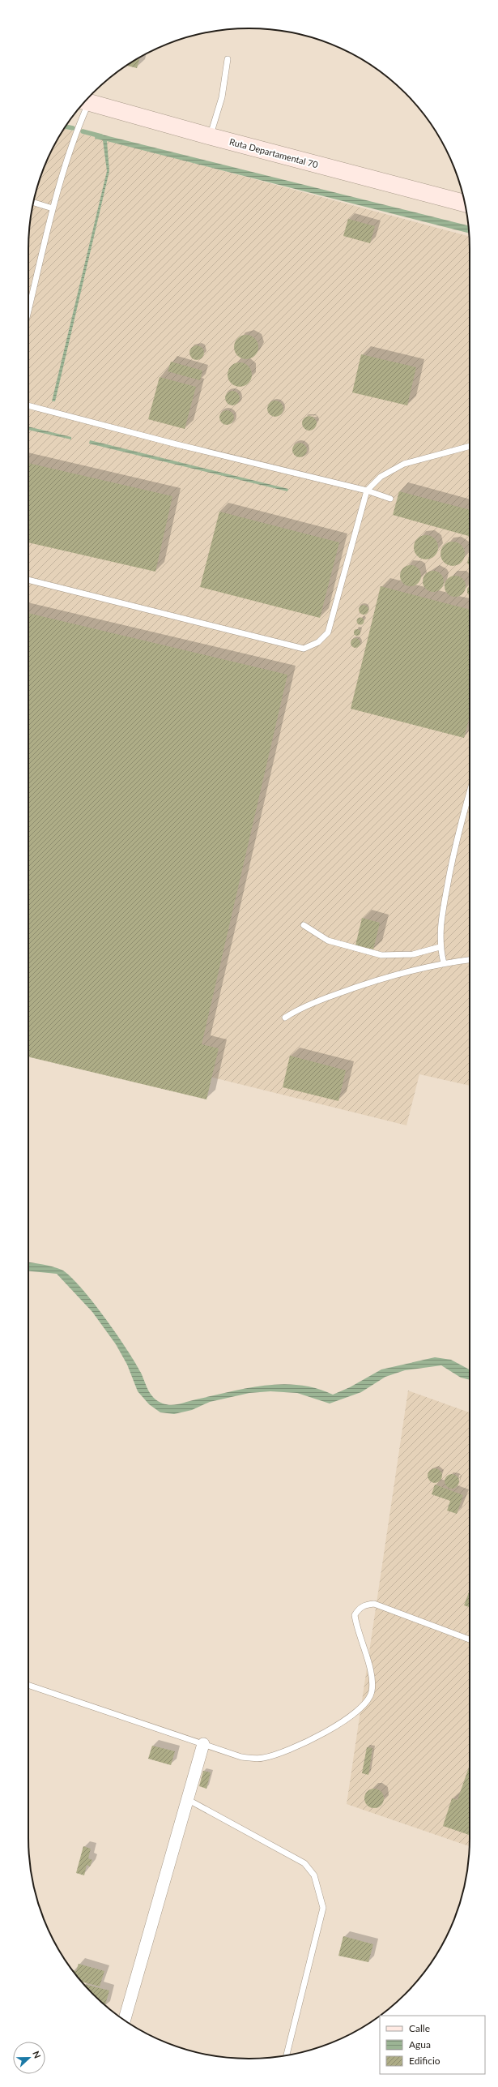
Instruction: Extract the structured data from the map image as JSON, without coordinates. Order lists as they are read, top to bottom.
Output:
{
  "streets": {
    "main road": ["Ruta Departamental 70"]
  },
  "legend": ["Calle", "Agua", "Edificio"],
  "north": "right"
}
